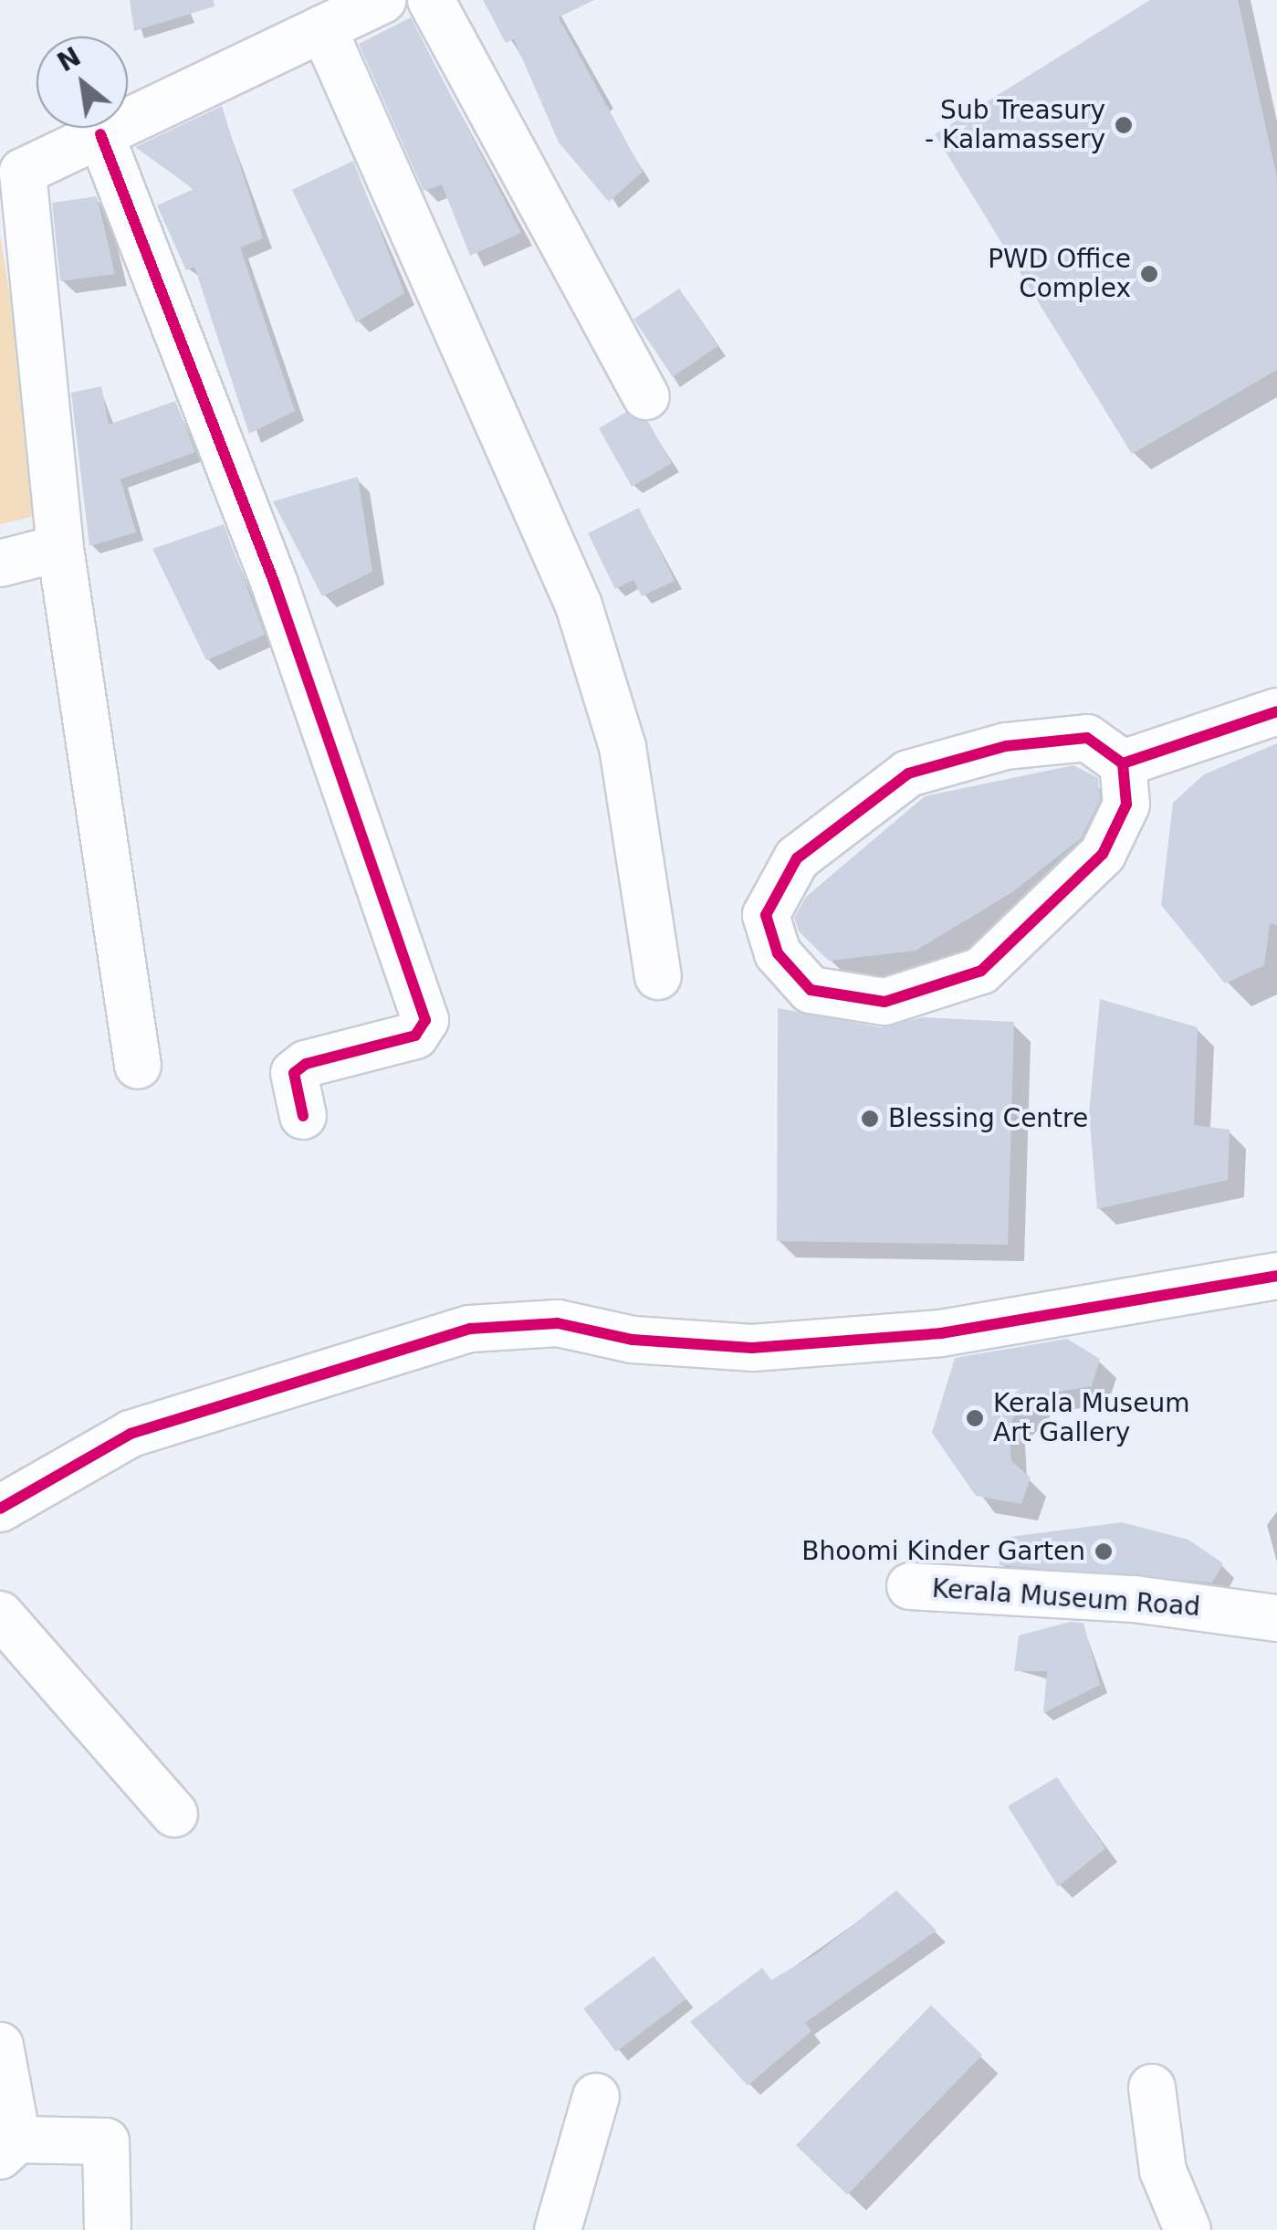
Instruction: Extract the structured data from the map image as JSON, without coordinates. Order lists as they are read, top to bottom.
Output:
{
  "streets": {
    "street": ["Kerala Museum Road"]
  },
  "places": [
    "Sub Treasury - Kalamassery",
    "PWD Office Complex",
    "Blessing Centre",
    "Kerala Museum Art Gallery",
    "Bhoomi Kinder Garten"
  ],
  "north": "top left"
}
